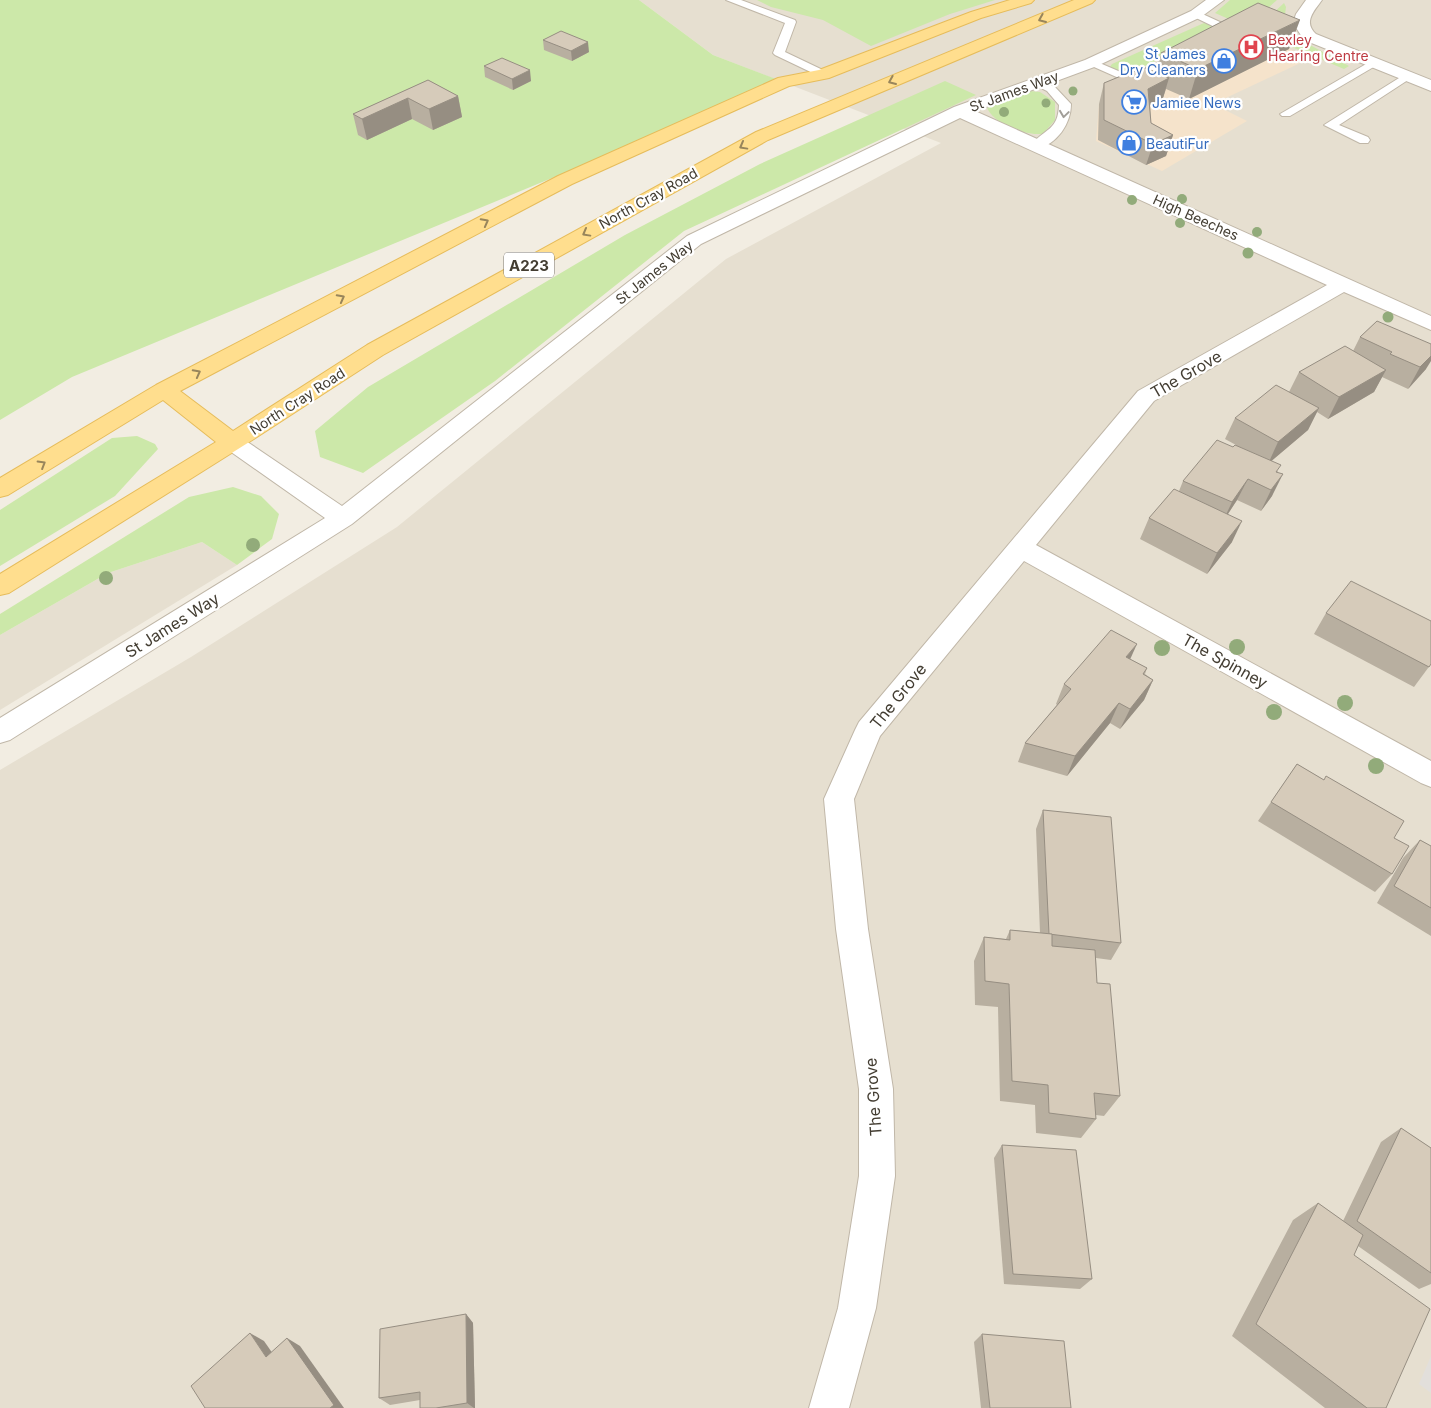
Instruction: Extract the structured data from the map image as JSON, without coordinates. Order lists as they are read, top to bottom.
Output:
{
  "streets": {
    "main road": ["North Cray Road", "A223"],
    "street": [
      "St James Way",
      "High Beeches",
      "The Grove",
      "The Spinney"
    ]
  },
  "crossings": [
    ["St James Way", "High Beeches"],
    ["High Beeches", "The Grove"],
    ["The Grove", "The Spinney"]
  ],
  "places": {
    "hospital": ["Bexley Hearing Centre"],
    "shop": ["St James Dry Cleaners", "BeautiFur"],
    "supermarket": ["Jamiee News"]
  }
}
